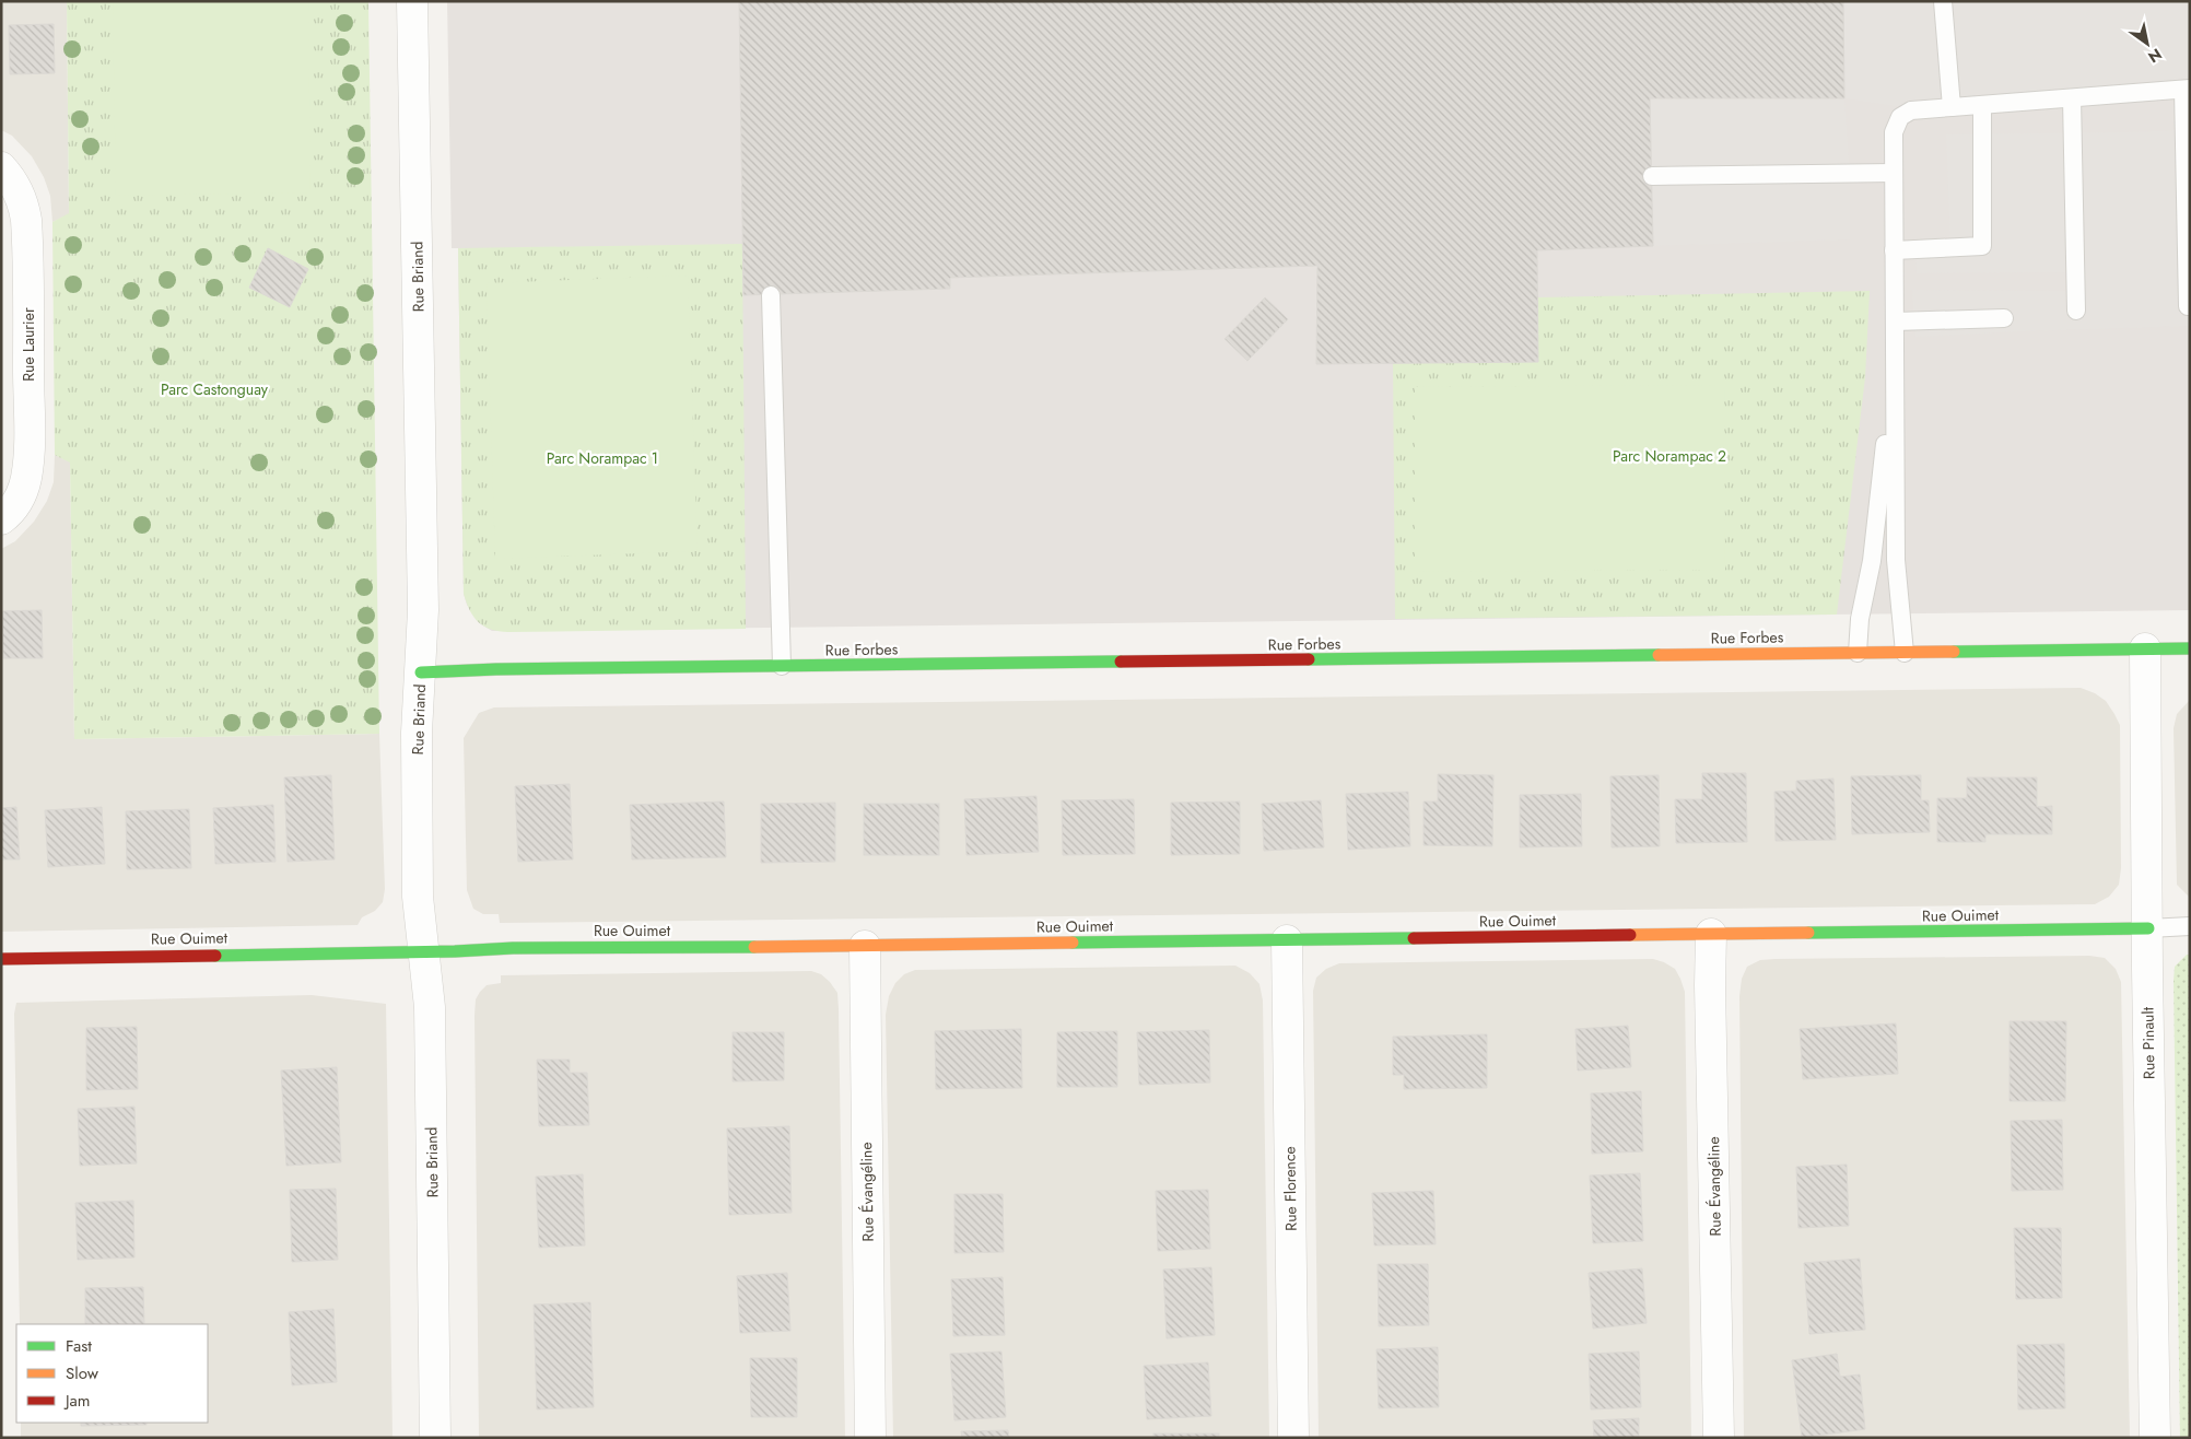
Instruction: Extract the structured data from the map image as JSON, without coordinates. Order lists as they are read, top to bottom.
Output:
{
  "streets": {
    "street": [
      "Rue Briand",
      "Rue Laurier",
      "Rue Forbes",
      "Rue Ouimet",
      "Rue Pinault",
      "Rue Évangéline",
      "Rue Florence"
    ]
  },
  "crossings": [
    ["Rue Briand", "Rue Forbes"],
    ["Rue Briand", "Rue Ouimet"],
    ["Rue Forbes", "Rue Pinault"],
    ["Rue Ouimet", "Rue Pinault"],
    ["Rue Ouimet", "Rue Évangéline"],
    ["Rue Ouimet", "Rue Florence"]
  ],
  "parks": ["Parc Castonguay", "Parc Norampac 2", "Parc Norampac 1"],
  "legend": ["Fast", "Slow", "Jam"],
  "north": "bottom right"
}
